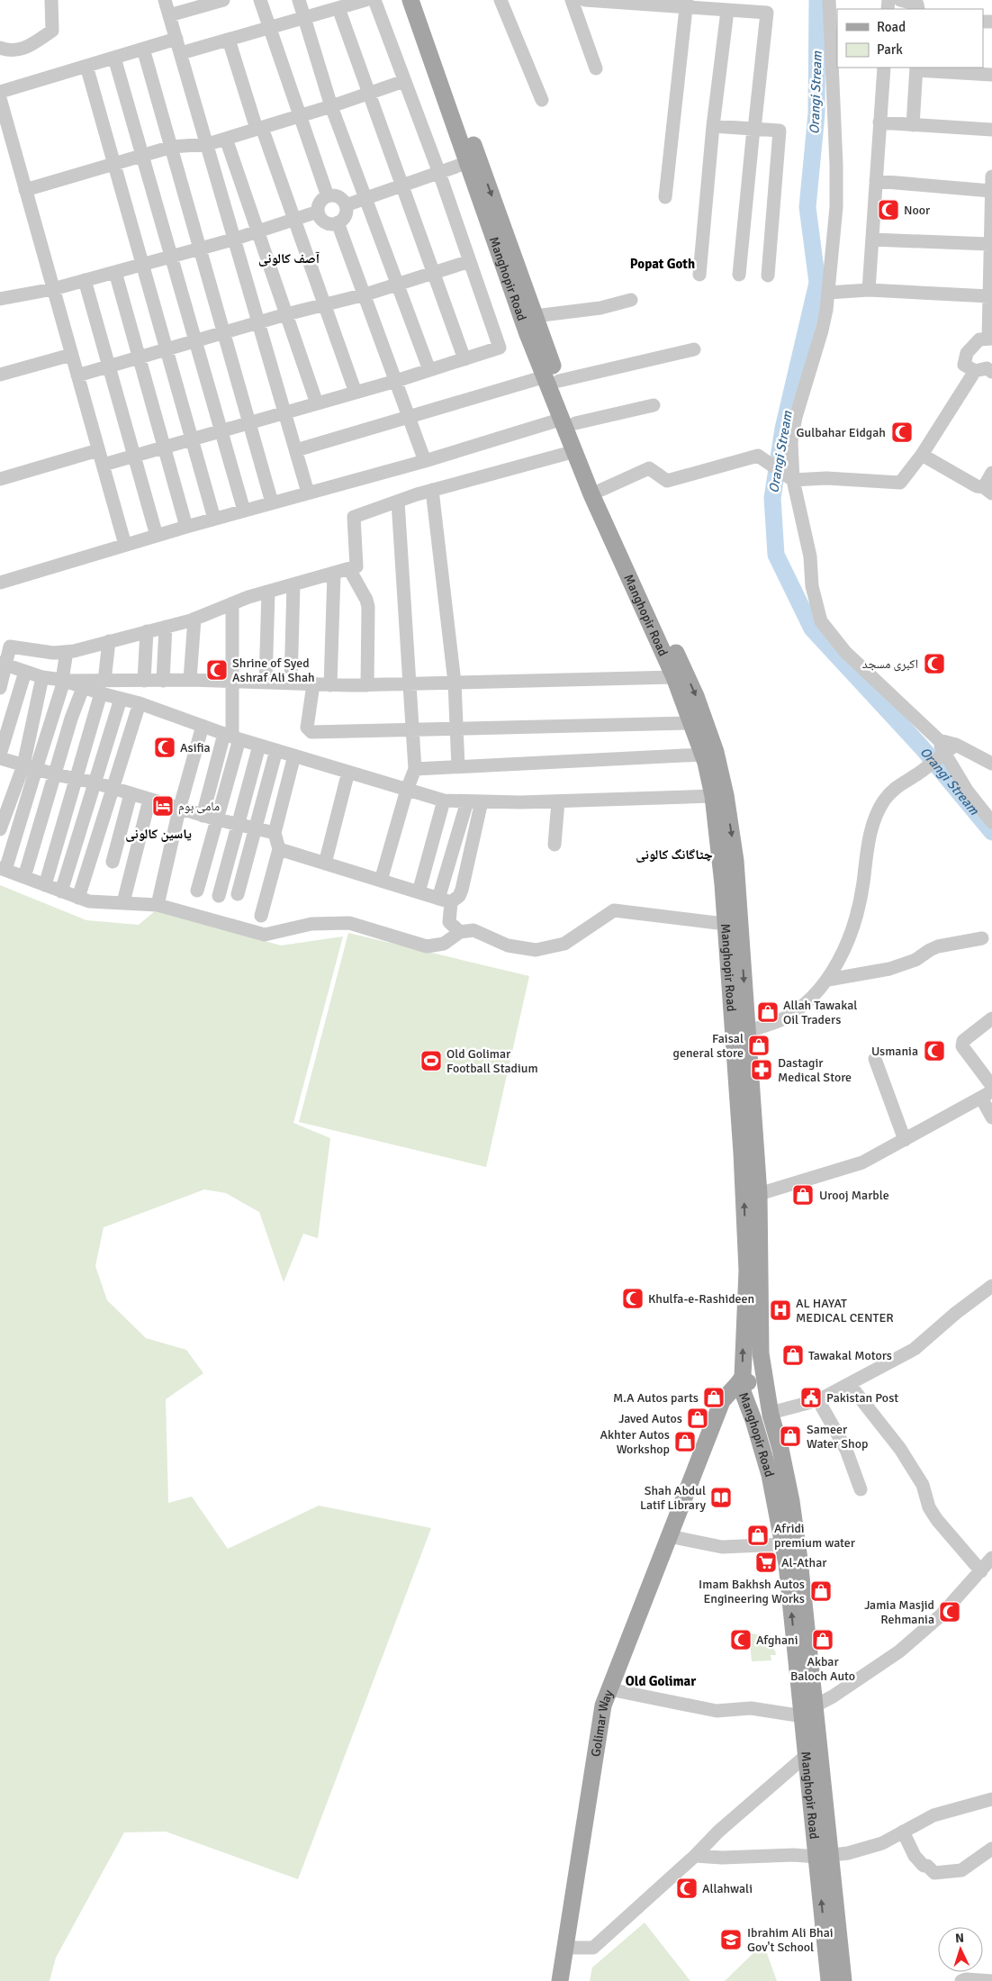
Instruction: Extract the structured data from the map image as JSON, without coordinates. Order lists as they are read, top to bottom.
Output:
{
  "streets": {
    "main road": ["Manghopir Road", "Golimar Way"]
  },
  "crossings": [
    ["Manghopir Road", "Golimar Way"]
  ],
  "districts": [
    "آصف کالونی",
    "Popat Goth",
    "یاسین کالونی",
    "چٹاگانگ کالونی",
    "Old Golimar"
  ],
  "water": ["Orangi Stream"],
  "places": {
    "mosque": [
      "Noor",
      "Gulbahar Eidgah",
      "اکبری مسجد",
      "Shrine of Syed Ashraf Ali Shah",
      "Asifia",
      "Usmania",
      "Khulfa-e-Rashideen",
      "Jamia Masjid Rehmania",
      "Afghani",
      "Allahwali"
    ],
    "hotel": ["مامی ہوم"],
    "shop": [
      "Allah Tawakal Oil Traders",
      "Faisal general store",
      "Urooj Marble",
      "Tawakal Motors",
      "M.A Autos parts",
      "Javed Autos",
      "Sameer Water Shop",
      "Akhter Autos Workshop",
      "Afridi premium water",
      "Imam Bakhsh Autos Engineering Works",
      "Akbar Baloch Auto"
    ],
    "sports": ["Old Golimar Football Stadium"],
    "pharmacy": ["Dastagir Medical Store"],
    "hospital": ["AL HAYAT MEDICAL CENTER"],
    "public building": ["Pakistan Post"],
    "library": ["Shah Abdul Latif Library"],
    "supermarket": ["Al-Athar"],
    "school or university": ["Ibrahim Ali Bhai Gov't School"]
  },
  "legend": ["Road", "Park"],
  "north": "top"
}
